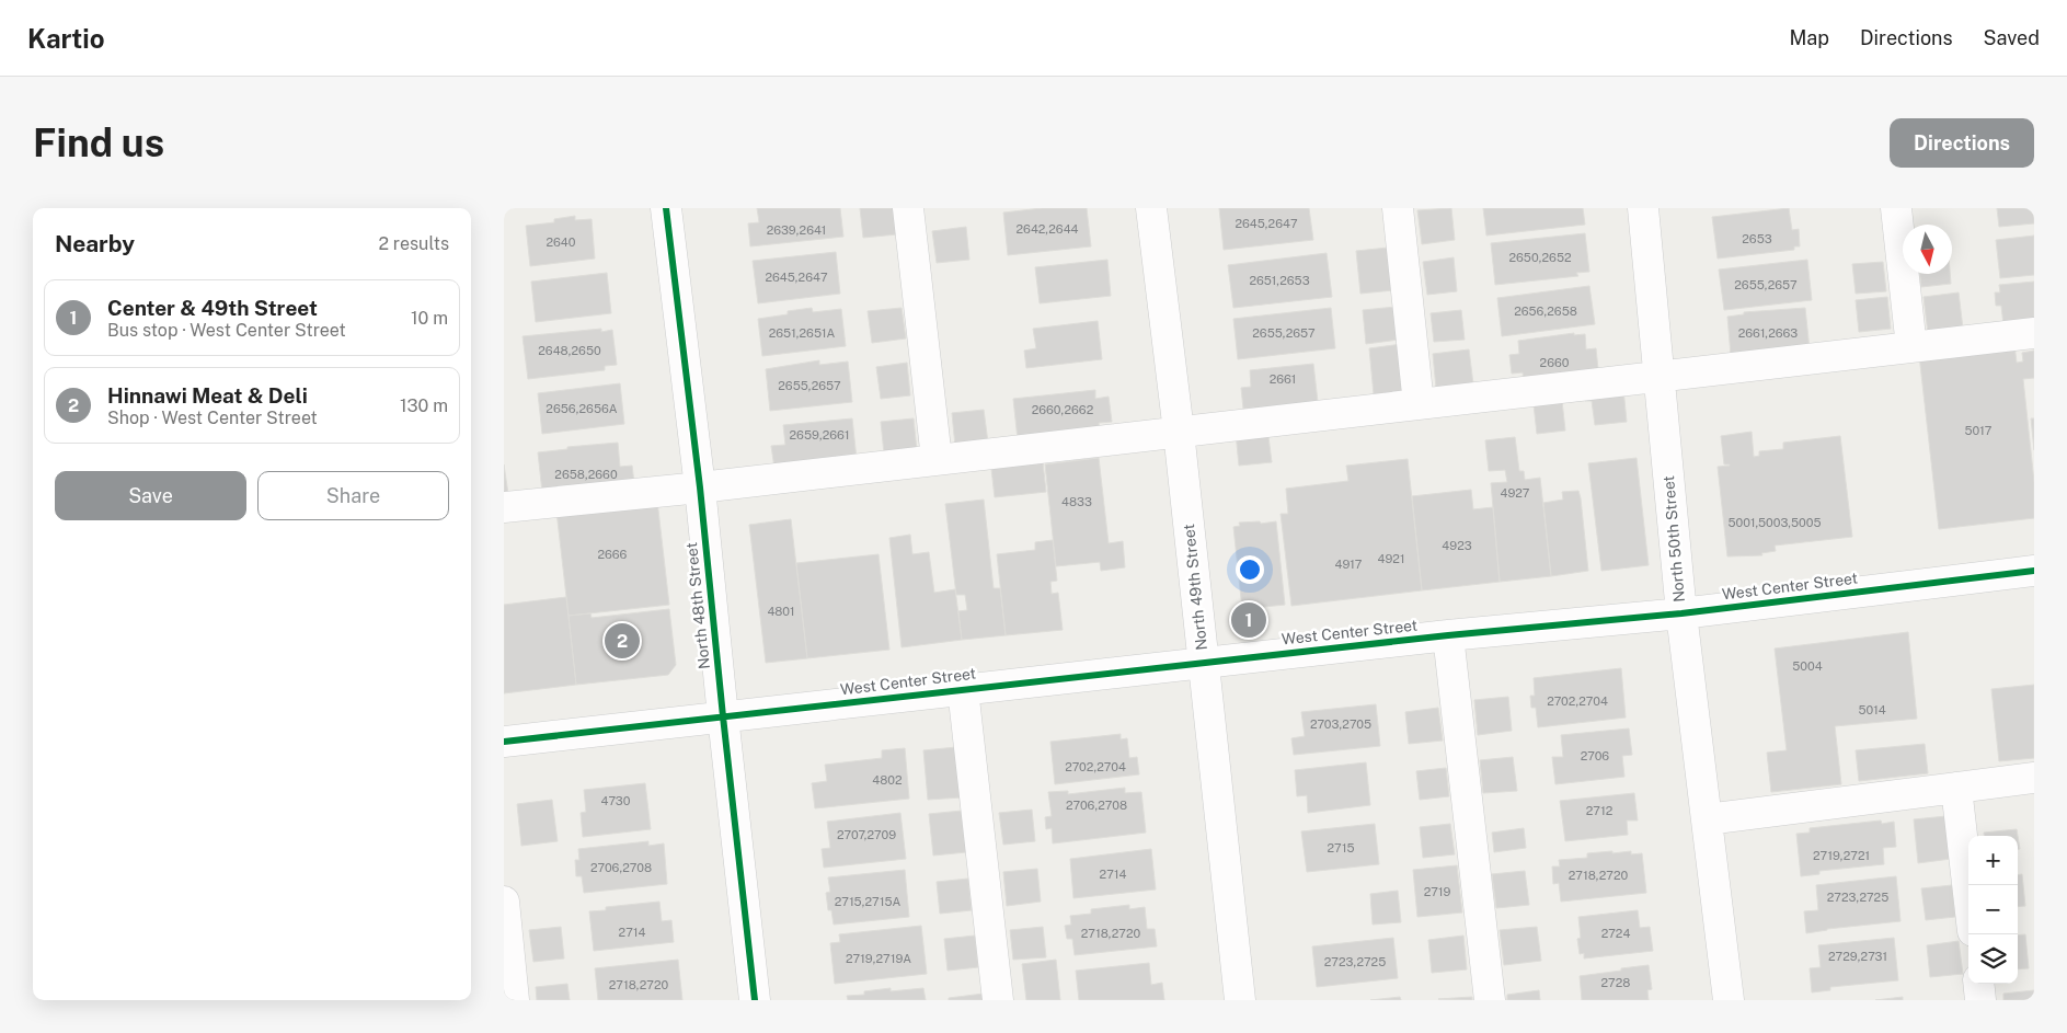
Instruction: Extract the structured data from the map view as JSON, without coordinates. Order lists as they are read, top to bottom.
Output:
{
  "streets": {
    "street": [
      "North 50th Street",
      "West Center Street",
      "North 49th Street",
      "North 48th Street"
    ]
  },
  "crossings": [
    ["North 50th Street", "West Center Street"],
    ["West Center Street", "North 49th Street"],
    ["West Center Street", "North 48th Street"]
  ],
  "house_numbers": [
    "2645,2647",
    "2642,2644",
    "2639,2641",
    "2653",
    "2640",
    "2650,2652",
    "2645,2647",
    "2651,2653",
    "2655,2657",
    "2656,2658",
    "2651,2651A",
    "2655,2657",
    "2661,2663",
    "2648,2650",
    "2660",
    "2661",
    "2655,2657",
    "2656,2656A",
    "2660,2662",
    "5017",
    "2659,2661",
    "2658,2660",
    "4927",
    "4833",
    "5001,5003,5005",
    "4923",
    "2666",
    "4921",
    "4917",
    "4801",
    "5004",
    "2702,2704",
    "5014",
    "2703,2705",
    "2706",
    "2702,2704",
    "4802",
    "4730",
    "2706,2708",
    "2712",
    "2707,2709",
    "2715",
    "2719,2721",
    "2706,2708",
    "2714",
    "2718,2720",
    "2719",
    "2723,2725",
    "2715,2715A",
    "2714",
    "2718,2720",
    "2724",
    "2729,2731",
    "2719,2719A",
    "2723,2725",
    "2728",
    "2718,2720"
  ],
  "north": "bottom",
  "page": {
    "header": "Kartio",
    "nav": ["Map", "Directions", "Saved"],
    "buttons": [
      "Directions",
      ["Save", "Share"]
    ],
    "title": "Find us",
    "heading": ["Nearby", "2 results"],
    "list": [
      {
        "mark": "1",
        "name": "Center & 49th Street",
        "note": "Bus stop · West Center Street",
        "value": "10 m"
      },
      {
        "mark": "2",
        "name": "Hinnawi Meat & Deli",
        "note": "Shop · West Center Street",
        "value": "130 m"
      }
    ],
    "pins": ["1", "2"],
    "map_buttons": ["+", "−"]
  }
}
